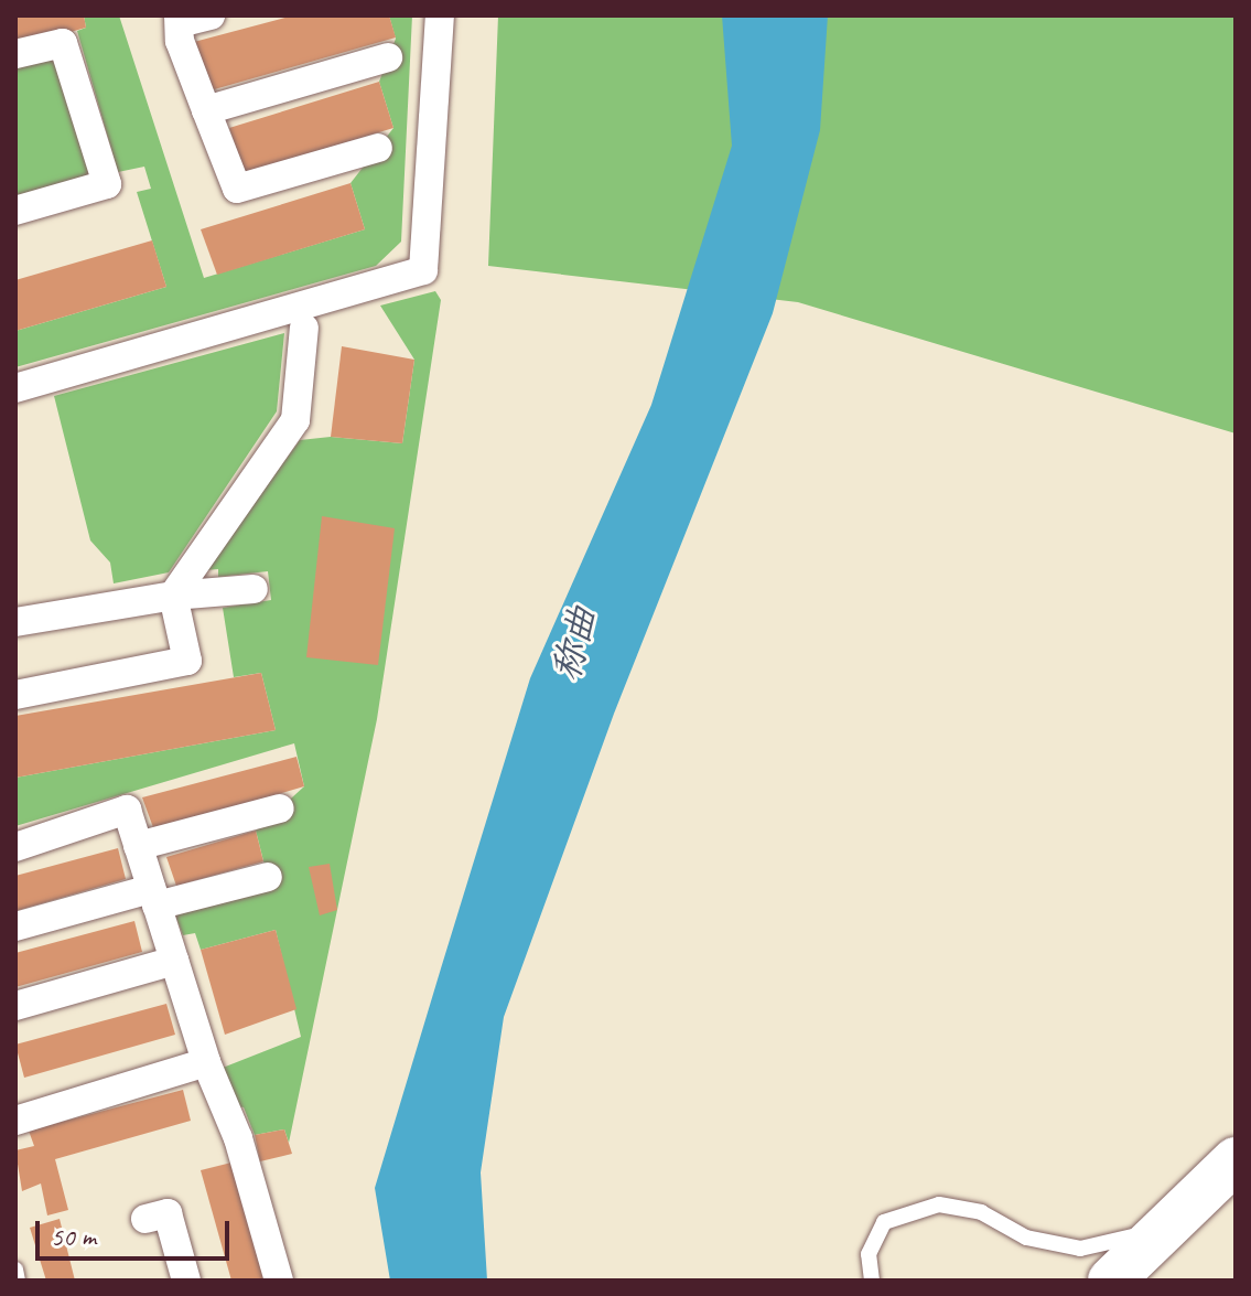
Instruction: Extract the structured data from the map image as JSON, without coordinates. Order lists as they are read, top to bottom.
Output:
{
  "water": ["称曲"],
  "scale_bar": "50 m"
}
